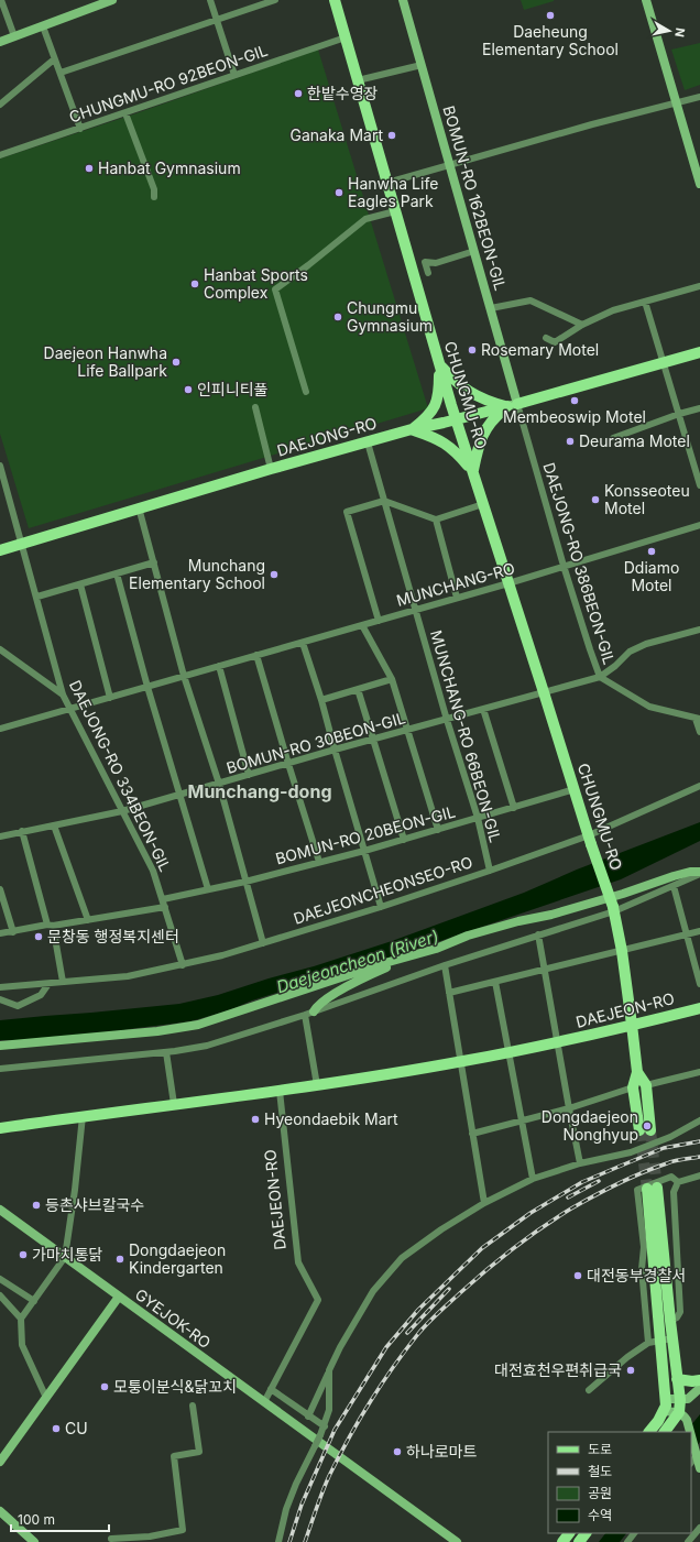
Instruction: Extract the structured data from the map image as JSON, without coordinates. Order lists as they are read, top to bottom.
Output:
{
  "streets": {
    "main road": [
      "BOMUN-RO 162BEON-GIL",
      "CHUNGMU-RO",
      "DAEJONG-RO",
      "DAEJEON-RO",
      "GYEJOK-RO"
    ],
    "street": [
      "CHUNGMU-RO 92BEON-GIL",
      "DAEJONG-RO 386BEON-GIL",
      "MUNCHANG-RO",
      "MUNCHANG-RO 66BEON-GIL",
      "BOMUN-RO 30BEON-GIL",
      "DAEJONG-RO 334BEON-GIL",
      "BOMUN-RO 20BEON-GIL",
      "DAEJEONCHEONSEO-RO"
    ]
  },
  "crossings": [
    ["CHUNGMU-RO 92BEON-GIL", "CHUNGMU-RO"],
    ["BOMUN-RO 162BEON-GIL", "DAEJONG-RO"],
    ["BOMUN-RO 162BEON-GIL", "DAEJONG-RO 386BEON-GIL"],
    ["CHUNGMU-RO", "DAEJONG-RO"],
    ["CHUNGMU-RO", "MUNCHANG-RO"],
    ["CHUNGMU-RO", "BOMUN-RO 30BEON-GIL"],
    ["CHUNGMU-RO", "BOMUN-RO 20BEON-GIL"],
    ["CHUNGMU-RO", "DAEJEONCHEONSEO-RO"],
    ["CHUNGMU-RO", "DAEJEON-RO"],
    ["DAEJONG-RO", "DAEJONG-RO 386BEON-GIL"],
    ["DAEJONG-RO", "MUNCHANG-RO 66BEON-GIL"],
    ["DAEJONG-RO", "DAEJONG-RO 334BEON-GIL"],
    ["DAEJONG-RO 386BEON-GIL", "MUNCHANG-RO"],
    ["MUNCHANG-RO", "MUNCHANG-RO 66BEON-GIL"],
    ["MUNCHANG-RO", "DAEJONG-RO 334BEON-GIL"],
    ["MUNCHANG-RO 66BEON-GIL", "BOMUN-RO 30BEON-GIL"],
    ["MUNCHANG-RO 66BEON-GIL", "BOMUN-RO 20BEON-GIL"],
    ["MUNCHANG-RO 66BEON-GIL", "DAEJEONCHEONSEO-RO"],
    ["BOMUN-RO 30BEON-GIL", "DAEJONG-RO 334BEON-GIL"],
    ["DAEJONG-RO 334BEON-GIL", "BOMUN-RO 20BEON-GIL"],
    ["DAEJONG-RO 334BEON-GIL", "DAEJEONCHEONSEO-RO"]
  ],
  "districts": ["Munchang-dong"],
  "water": ["Daejeoncheon (River)"],
  "places": [
    "Daeheung Elementary School",
    "한밭수영장",
    "Ganaka Mart",
    "Hanbat Gymnasium",
    "Hanwha Life Eagles Park",
    "Hanbat Sports Complex",
    "Chungmu Gymnasium",
    "Rosemary Motel",
    "Daejeon Hanwha Life Ballpark",
    "인피니티풀",
    "Membeoswip Motel",
    "Deurama Motel",
    "Konsseoteu Motel",
    "Ddiamo Motel",
    "Munchang Elementary School",
    "문창동 행정복지센터",
    "Hyeondaebik Mart",
    "Dongdaejeon Nonghyup",
    "등촌샤브칼국수",
    "가마치통닭",
    "Dongdaejeon Kindergarten",
    "대전동부경찰서",
    "대전효천우편취급국",
    "모퉁이분식&닭꼬치",
    "CU",
    "하나로마트"
  ],
  "legend": [
    "도로",
    "철도",
    "공원",
    "수역"
  ],
  "scale_bar": "100 m",
  "north": "right"
}
